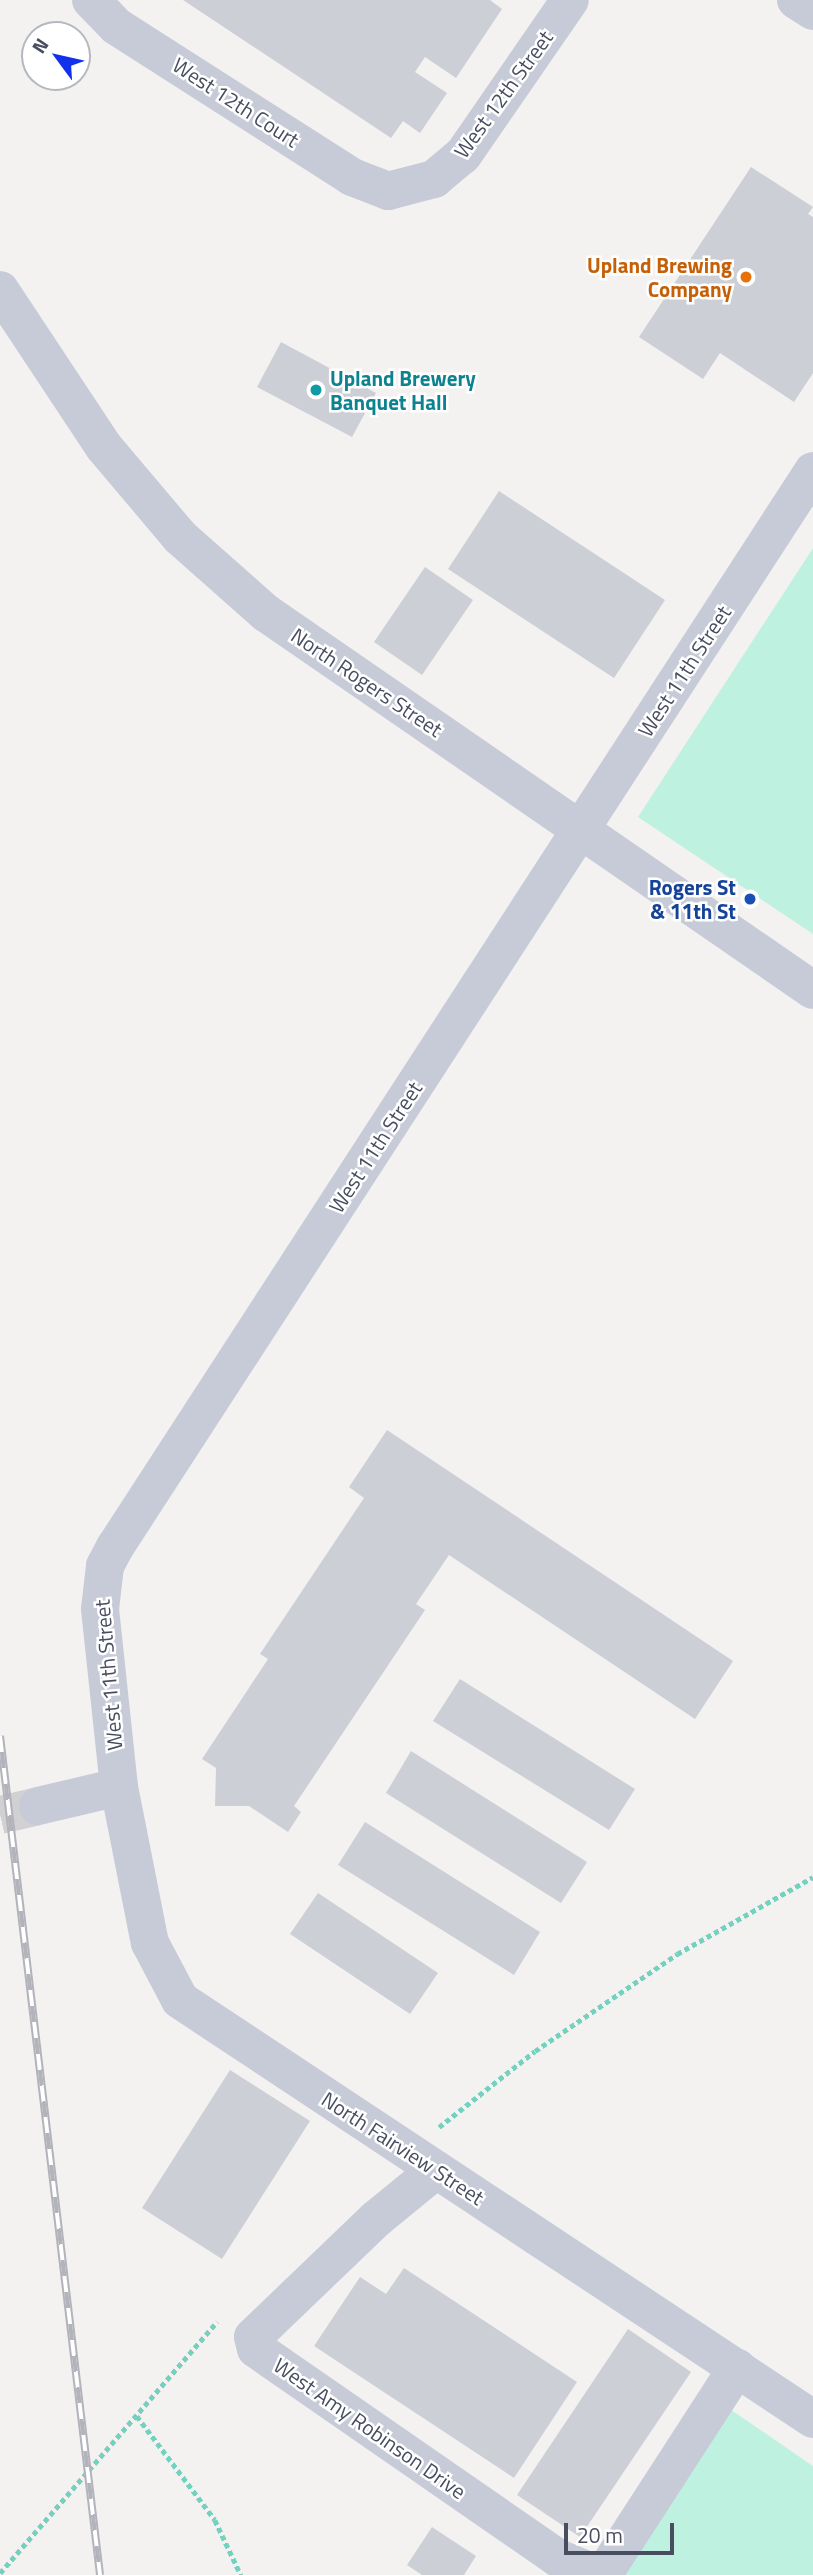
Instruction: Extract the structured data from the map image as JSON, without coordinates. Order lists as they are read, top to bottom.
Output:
{
  "streets": {
    "street": [
      "West 12th Street",
      "West 12th Court",
      "West 11th Street",
      "North Rogers Street",
      "North Fairview Street",
      "West Amy Robinson Drive"
    ]
  },
  "crossings": [
    ["West 12th Street", "West 12th Court"],
    ["West 11th Street", "North Rogers Street"],
    ["West 11th Street", "North Fairview Street"],
    ["North Fairview Street", "West Amy Robinson Drive"]
  ],
  "places": ["Upland Brewing Company", "Upland Brewery Banquet Hall", "Rogers St & 11th St"],
  "scale_bar": "20 m",
  "north": "top left"
}
